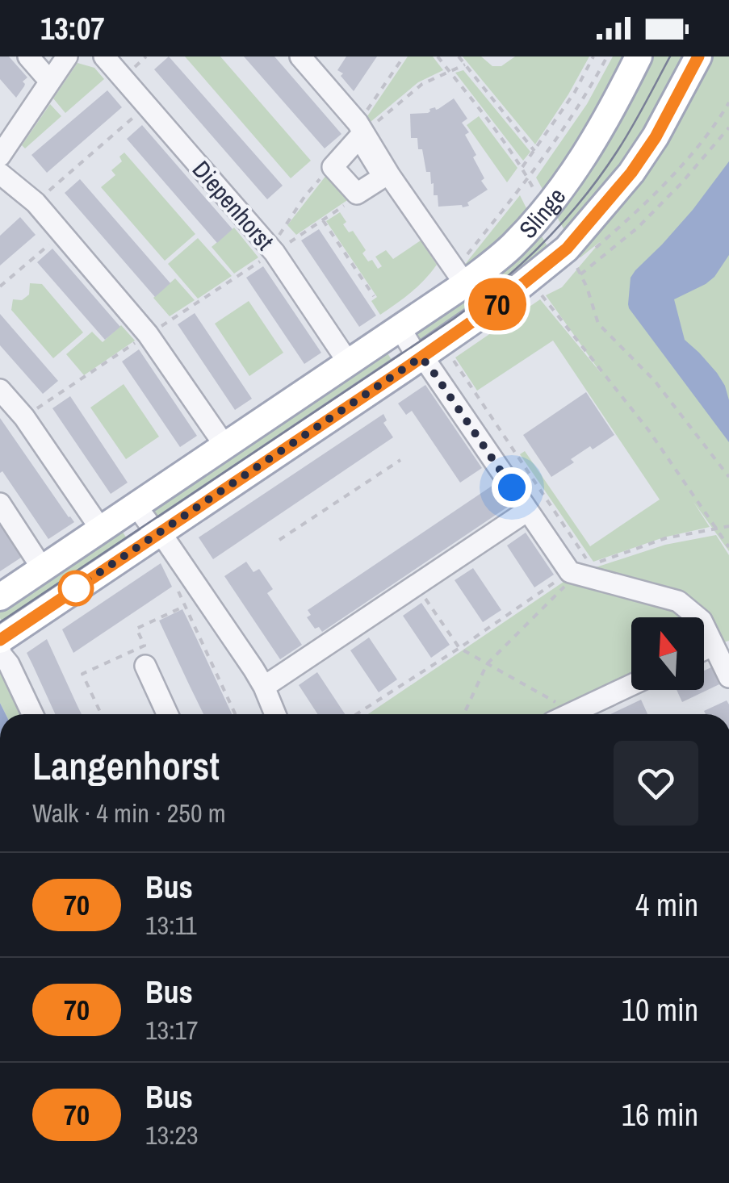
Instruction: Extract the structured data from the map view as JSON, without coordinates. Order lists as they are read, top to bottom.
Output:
{
  "streets": {
    "main road": ["Slinge"],
    "street": ["Diepenhorst"]
  },
  "crossings": [
    ["Diepenhorst", "Slinge"]
  ],
  "lines": ["bus line 70"],
  "north": "top",
  "page": {
    "status": "13:07",
    "on_map": "70",
    "heading": ["Langenhorst", "Walk · 4 min · 250 m"],
    "list": [
      {
        "mark": "70",
        "name": "Bus",
        "note": "13:11",
        "value": "4 min"
      },
      {
        "mark": "70",
        "name": "Bus",
        "note": "13:17",
        "value": "10 min"
      },
      {
        "mark": "70",
        "name": "Bus",
        "note": "13:23",
        "value": "16 min"
      }
    ]
  }
}
